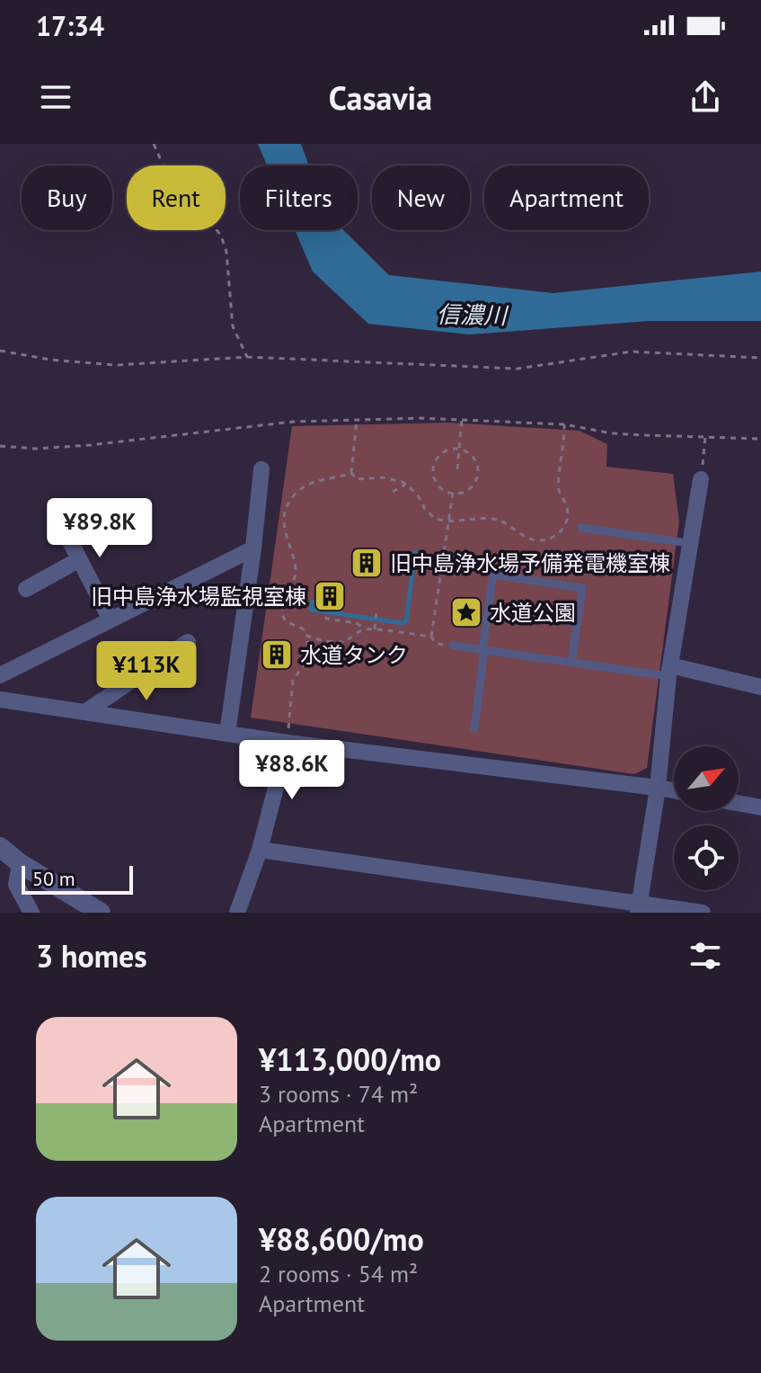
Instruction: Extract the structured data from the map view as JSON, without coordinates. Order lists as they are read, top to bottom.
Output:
{
  "water": ["信濃川"],
  "places": {
    "building": ["旧中島浄水場予備発電機室棟", "旧中島浄水場監視室棟", "水道タンク"],
    "place": ["水道公園"]
  },
  "scale_bar": "50 m",
  "north": "top right",
  "page": {
    "status": "17:34",
    "header": "Casavia",
    "chip": [
      "Buy",
      "Rent",
      "Filters",
      "New",
      "Apartment"
    ],
    "price": ["¥89.8K", "¥113K", "¥88.6K"],
    "scale": "50 m",
    "heading": "3 homes",
    "list": [
      {
        "name": "¥113,000/mo",
        "note": "3 rooms · 74 m² · Apartment"
      },
      {
        "name": "¥88,600/mo",
        "note": "2 rooms · 54 m² · Apartment"
      }
    ]
  }
}
